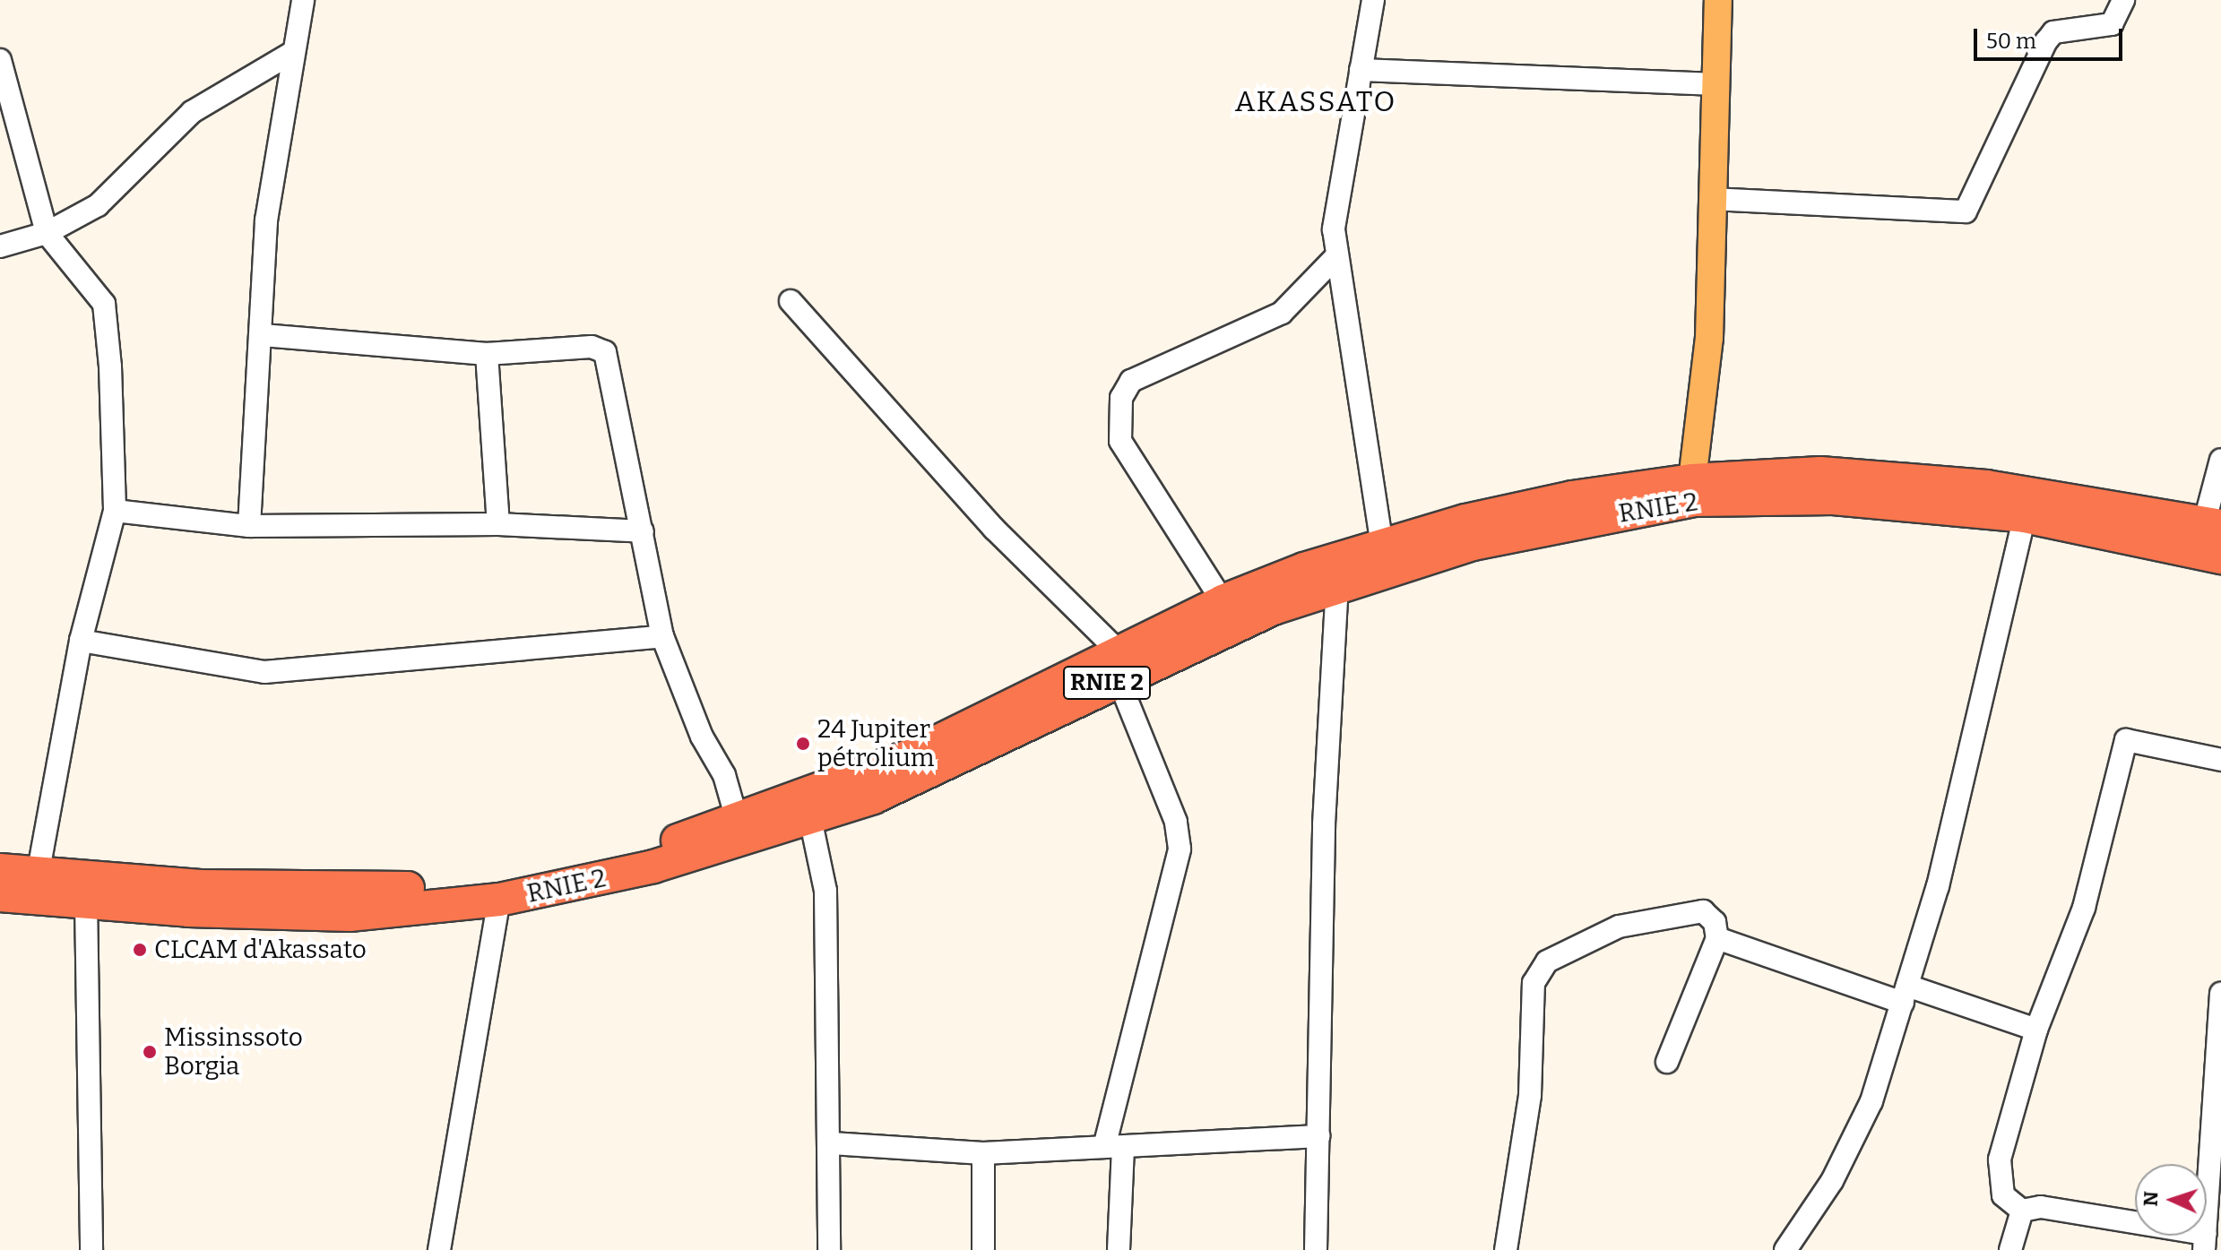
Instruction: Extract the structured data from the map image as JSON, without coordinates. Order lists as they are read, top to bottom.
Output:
{
  "streets": {
    "highway": ["RNIE 2"]
  },
  "districts": ["AKASSATO"],
  "places": ["24 Jupiter pétrolium", "CLCAM d'Akassato", "Missinssoto Borgia"],
  "scale_bar": "50 m",
  "north": "left"
}
